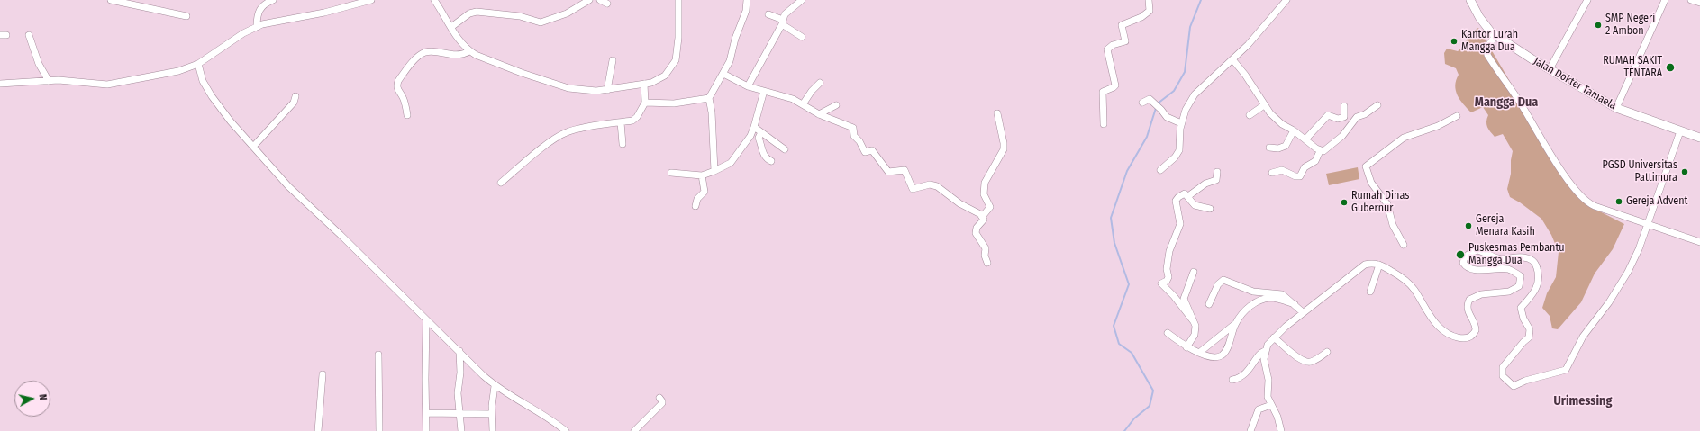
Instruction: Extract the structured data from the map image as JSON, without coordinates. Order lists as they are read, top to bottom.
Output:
{
  "streets": {
    "main road": ["Jalan Dokter Tamaela"]
  },
  "districts": ["Mangga Dua", "Urimessing"],
  "places": [
    "SMP Negeri 2 Ambon",
    "Kantor Lurah Mangga Dua",
    "RUMAH SAKIT TENTARA",
    "PGSD Universitas Pattimura",
    "Gereja Advent",
    "Rumah Dinas Gubernur",
    "Gereja Menara Kasih",
    "Puskesmas Pembantu Mangga Dua"
  ],
  "north": "right"
}
